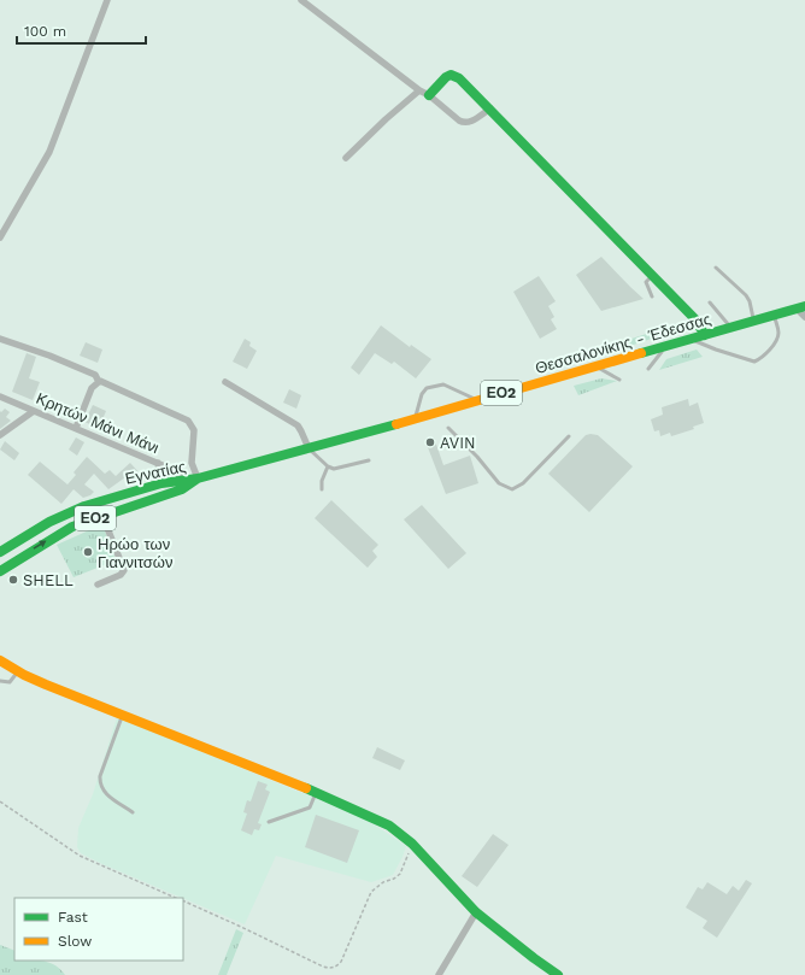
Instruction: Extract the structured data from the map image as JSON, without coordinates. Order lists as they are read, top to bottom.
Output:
{
  "streets": {
    "main road": ["Θεσσαλονίκης - Έδεσσας", "ΕΟ2", "Εγνατίας"],
    "street": ["Κρητών Μάνι Μάνι"]
  },
  "crossings": [
    ["Θεσσαλονίκης - Έδεσσας", "Εγνατίας"],
    ["Κρητών Μάνι Μάνι", "Εγνατίας"]
  ],
  "places": ["AVIN", "Ηρώο των Γιαννιτσών", "SHELL"],
  "legend": ["Fast", "Slow"],
  "scale_bar": "100 m"
}
